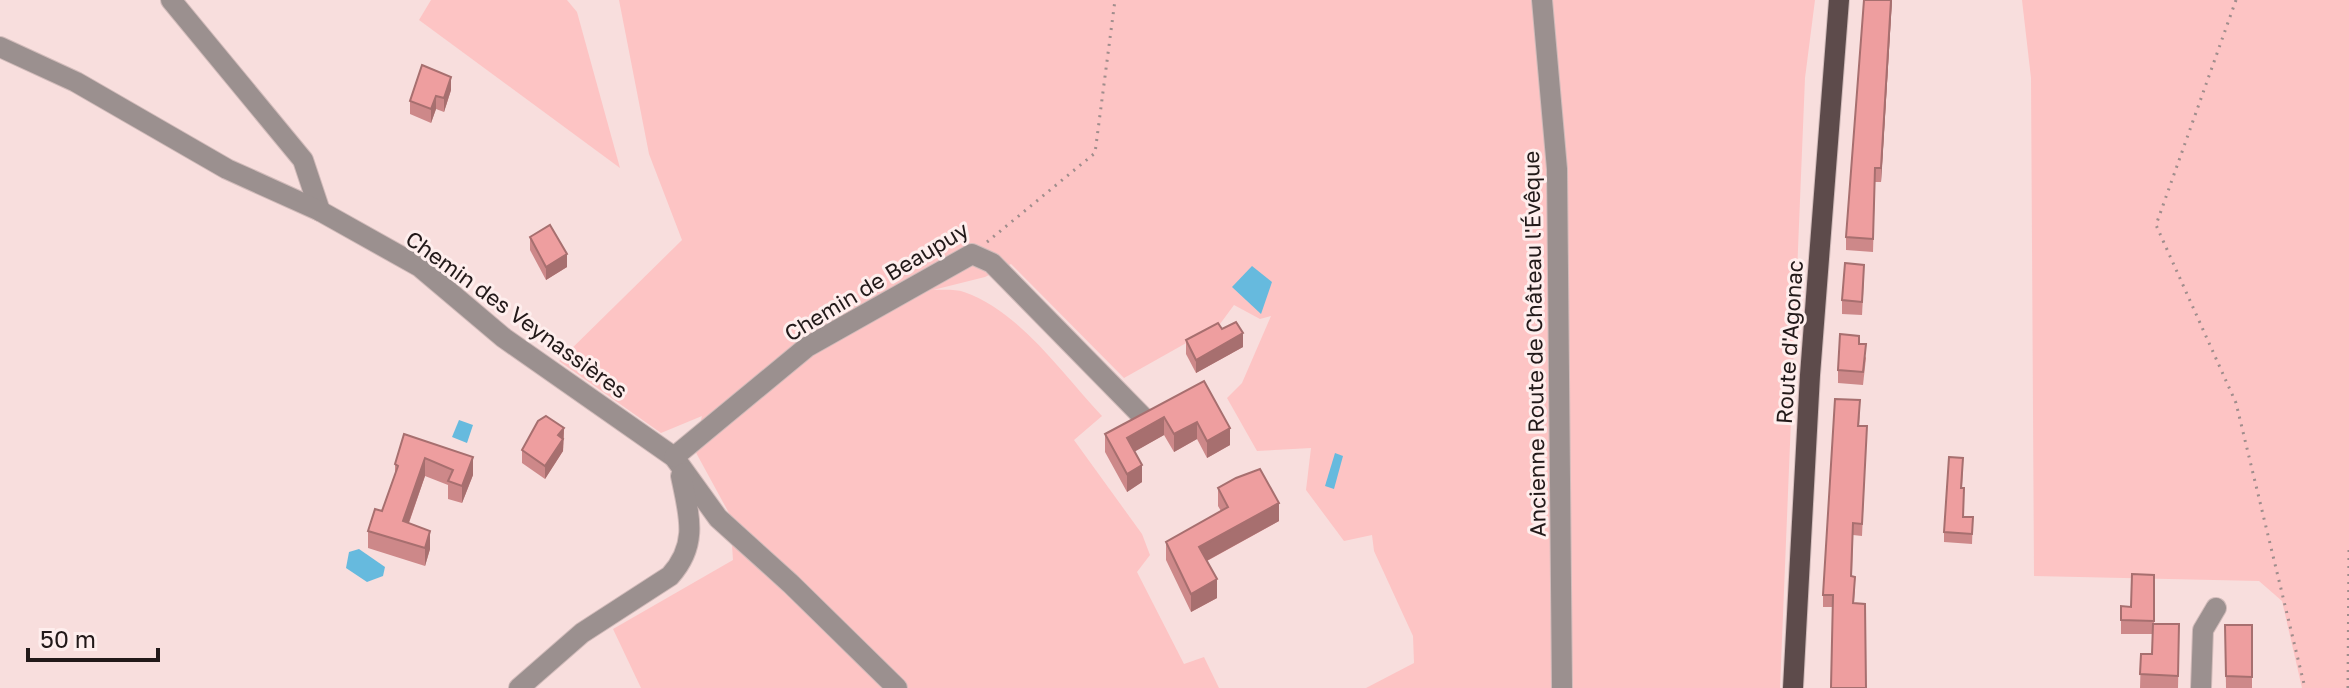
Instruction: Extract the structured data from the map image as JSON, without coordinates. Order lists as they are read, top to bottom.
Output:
{
  "streets": {
    "main road": ["Route d'Agonac"],
    "street": ["Chemin de Beaupuy", "Chemin des Veynassières", "Ancienne Route de Château l'Évêque"]
  },
  "crossings": [
    ["Chemin de Beaupuy", "Chemin des Veynassières"]
  ],
  "scale_bar": "50 m"
}
